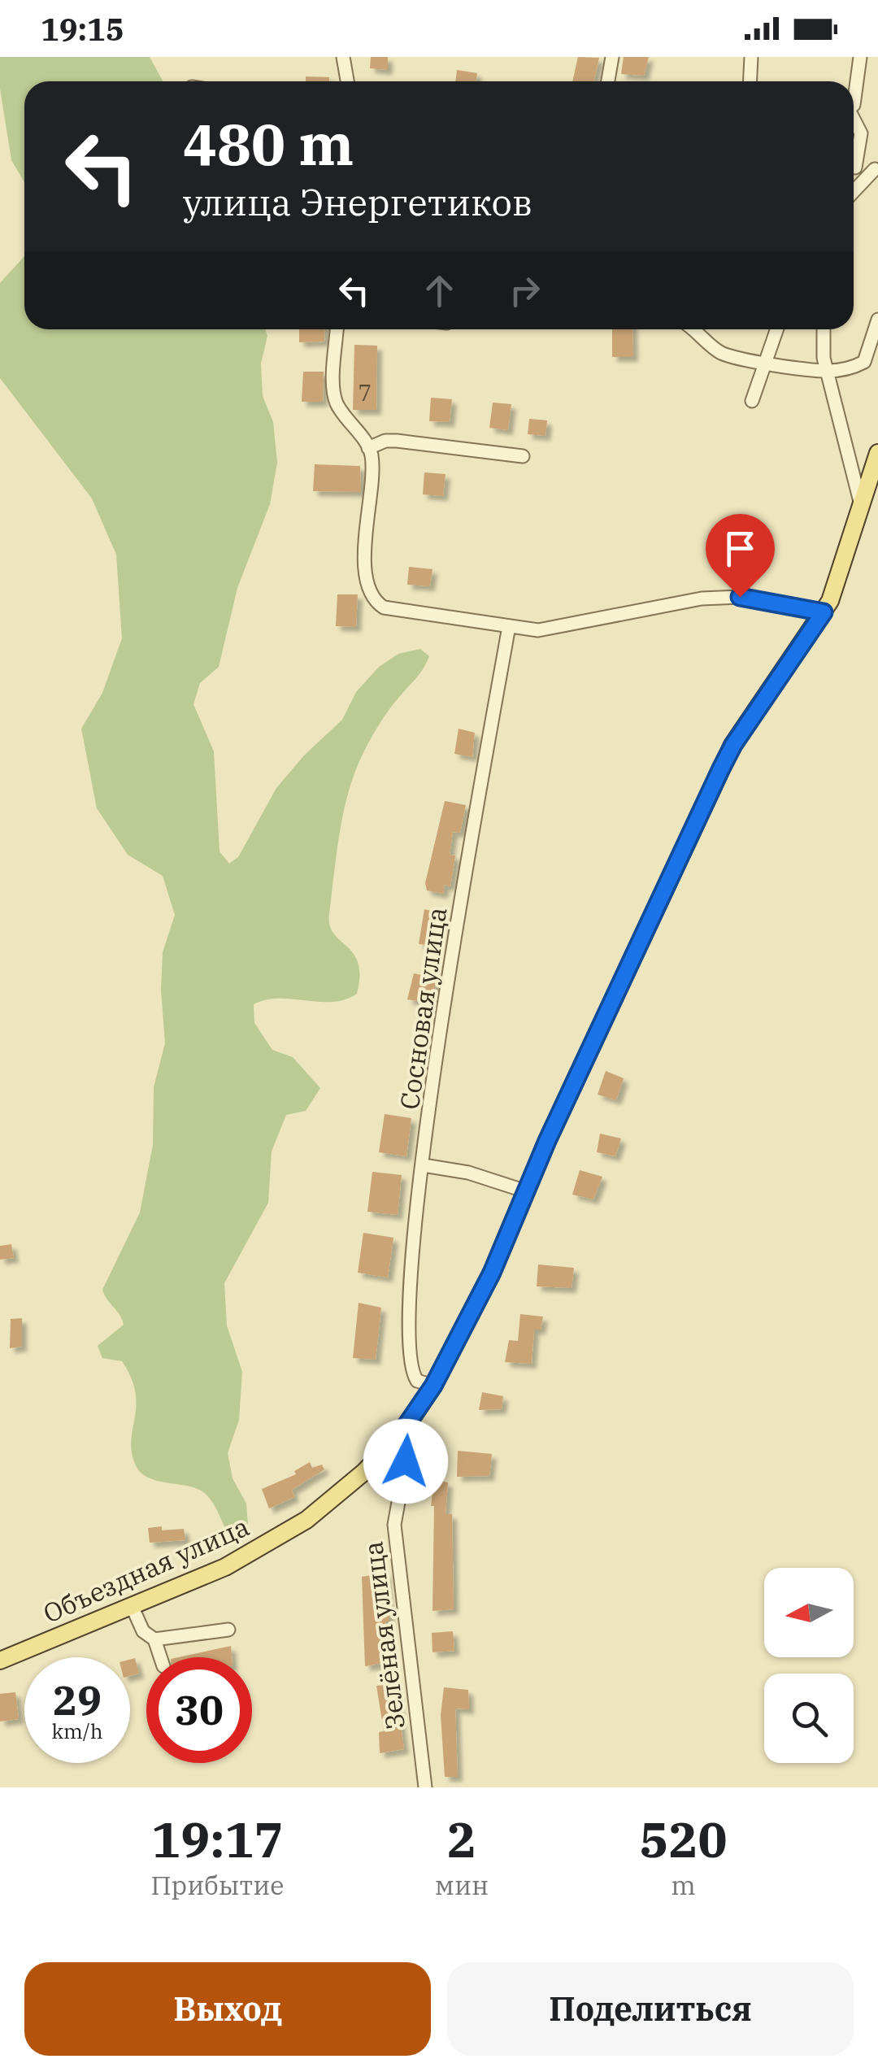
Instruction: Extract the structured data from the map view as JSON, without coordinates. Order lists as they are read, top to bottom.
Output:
{
  "streets": {
    "main road": ["Объездная улица"],
    "street": ["Сосновая улица", "Зелёная улица"]
  },
  "crossings": [
    ["Сосновая улица", "Объездная улица"],
    ["Объездная улица", "Зелёная улица"]
  ],
  "house_numbers": ["7"],
  "north": "left",
  "page": {
    "status": "19:15",
    "turn": ["480 m", "улица Энергетиков"],
    "speed": "29 km/h",
    "limit": "30",
    "eta": [
      "19:17",
      "Прибытие",
      "2",
      "мин",
      "520",
      "m"
    ],
    "buttons": ["Выход", "Поделиться"]
  }
}
